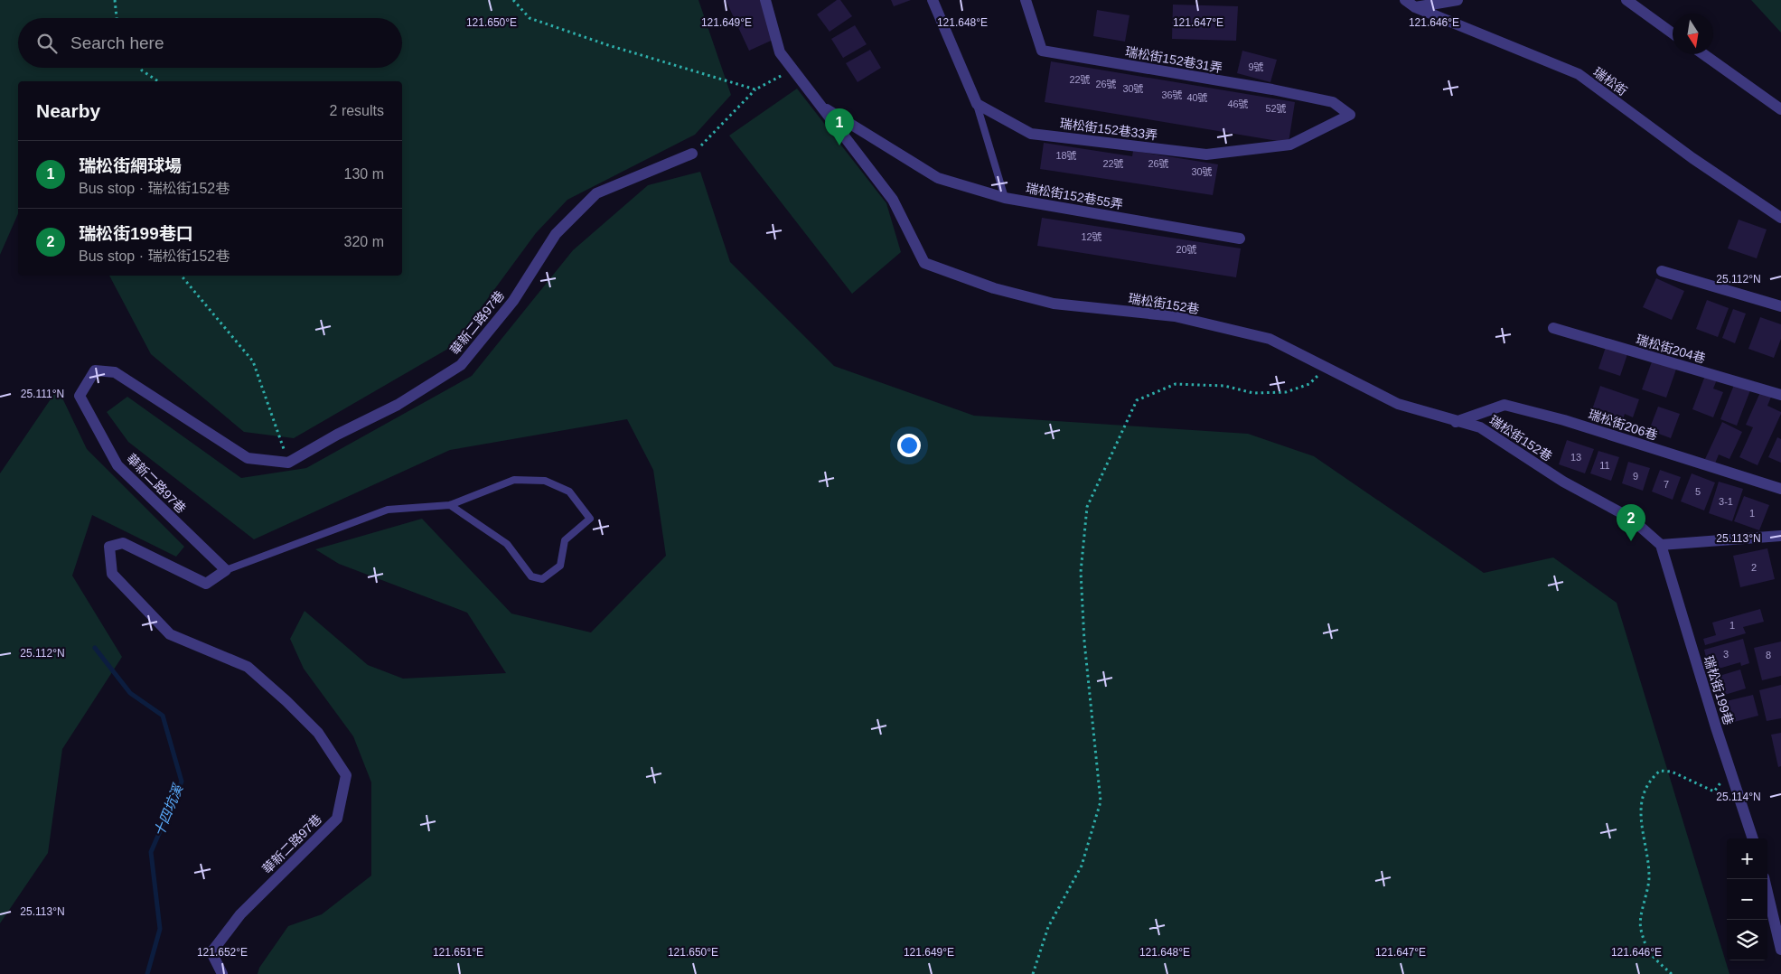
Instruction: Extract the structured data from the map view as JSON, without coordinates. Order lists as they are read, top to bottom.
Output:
{
  "streets": {
    "street": [
      "瑞松街152巷31弄",
      "瑞松街",
      "瑞松街152巷33弄",
      "瑞松街152巷55弄",
      "瑞松街152巷",
      "華新二路97巷",
      "瑞松街204巷",
      "瑞松街206巷",
      "瑞松街199巷"
    ]
  },
  "crossings": [
    ["瑞松街152巷31弄", "瑞松街152巷33弄"],
    ["瑞松街152巷55弄", "瑞松街152巷"],
    ["瑞松街152巷", "瑞松街206巷"],
    ["瑞松街152巷", "瑞松街199巷"]
  ],
  "water": ["十四坑溪"],
  "house_numbers": [
    "9號",
    "22號",
    "26號",
    "30號",
    "36號",
    "40號",
    "46號",
    "52號",
    "18號",
    "22號",
    "26號",
    "30號",
    "12號",
    "20號",
    "13",
    "11",
    "9",
    "7",
    "5",
    "3-1",
    "1",
    "2",
    "1",
    "3",
    "8"
  ],
  "north": "bottom",
  "page": {
    "search": "Search here",
    "heading": ["Nearby", "2 results"],
    "pins": ["1", "2"],
    "list": [
      {
        "mark": "1",
        "name": "瑞松街網球場",
        "note": "Bus stop · 瑞松街152巷",
        "value": "130 m"
      },
      {
        "mark": "2",
        "name": "瑞松街199巷口",
        "note": "Bus stop · 瑞松街152巷",
        "value": "320 m"
      }
    ],
    "map_buttons": ["+", "−"]
  },
  "coordinates": [
    "121.650°E",
    "121.649°E",
    "121.648°E",
    "121.647°E",
    "121.646°E",
    "25.112°N",
    "25.111°N",
    "25.113°N",
    "25.114°N",
    "121.652°E",
    "121.651°E"
  ]
}
